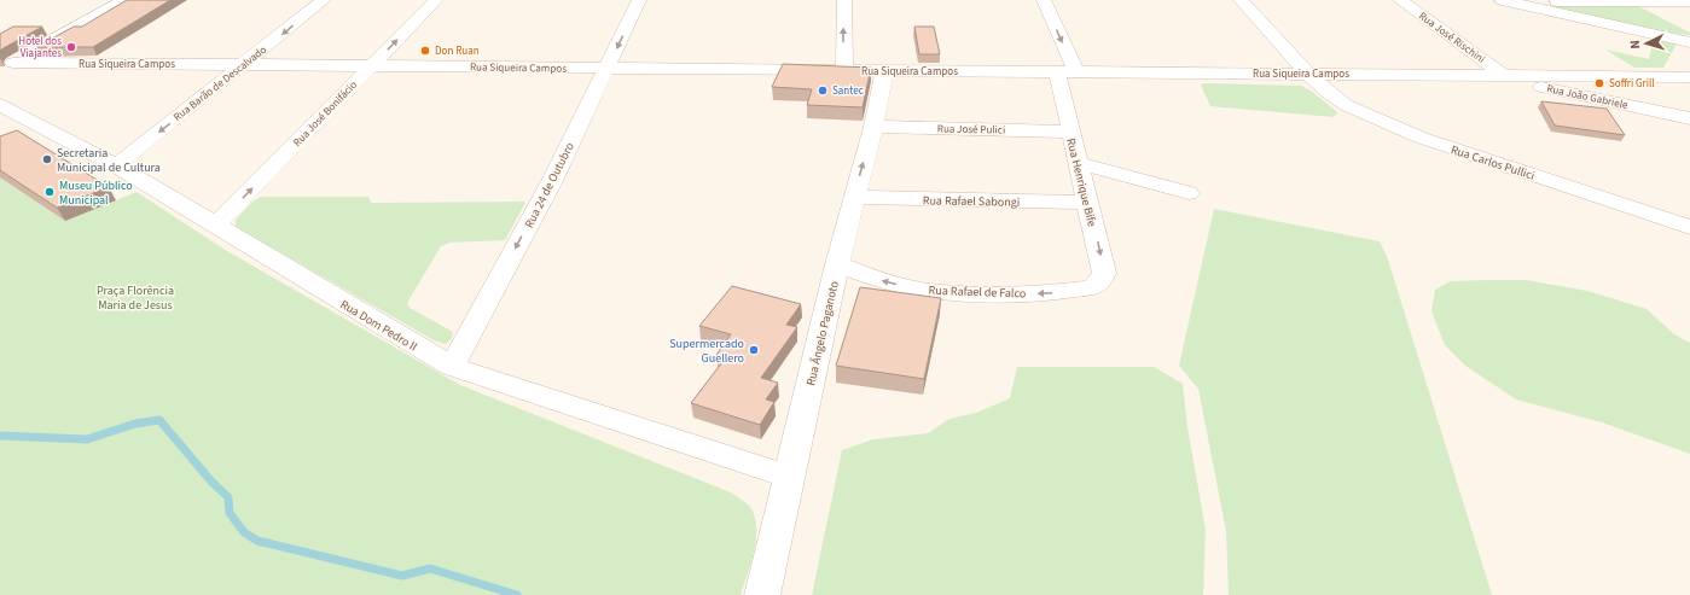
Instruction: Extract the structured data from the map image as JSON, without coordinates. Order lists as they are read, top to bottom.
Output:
{
  "streets": {
    "street": [
      "Rua José Rischini",
      "Rua Siqueira Campos",
      "Rua Barão de Descalvado",
      "Rua João Gabriele",
      "Rua José Bonifácio",
      "Rua José Pulici",
      "Rua Carlos Pullici",
      "Rua Henrique Bife",
      "Rua 24 de Outubro",
      "Rua Rafael Sabongi",
      "Rua Rafael de Falco",
      "Rua Dom Pedro II",
      "Rua Ângelo Paganoto"
    ]
  },
  "crossings": [
    ["Rua José Rischini", "Rua Siqueira Campos"],
    ["Rua Siqueira Campos", "Rua Barão de Descalvado"],
    ["Rua Siqueira Campos", "Rua João Gabriele"],
    ["Rua Siqueira Campos", "Rua José Bonifácio"],
    ["Rua Siqueira Campos", "Rua Carlos Pullici"],
    ["Rua Siqueira Campos", "Rua Henrique Bife"],
    ["Rua Siqueira Campos", "Rua 24 de Outubro"],
    ["Rua Siqueira Campos", "Rua Ângelo Paganoto"],
    ["Rua Barão de Descalvado", "Rua Dom Pedro II"],
    ["Rua José Bonifácio", "Rua Dom Pedro II"],
    ["Rua José Pulici", "Rua Henrique Bife"],
    ["Rua José Pulici", "Rua Ângelo Paganoto"],
    ["Rua Henrique Bife", "Rua Rafael Sabongi"],
    ["Rua Henrique Bife", "Rua Rafael de Falco"],
    ["Rua 24 de Outubro", "Rua Dom Pedro II"],
    ["Rua Rafael Sabongi", "Rua Ângelo Paganoto"],
    ["Rua Rafael de Falco", "Rua Ângelo Paganoto"],
    ["Rua Dom Pedro II", "Rua Ângelo Paganoto"]
  ],
  "one_way": [
    "Rua José Bonifácio",
    "Rua Henrique Bife",
    "Rua 24 de Outubro",
    "Rua Rafael de Falco"
  ],
  "parks": ["Praça Florência Maria de Jesus"],
  "places": [
    "Hotel dos Viajantes",
    "Don Ruan",
    "Soffri Grill",
    "Santec",
    "Secretaria Municipal de Cultura",
    "Museu Público Municipal",
    "Supermercado Guellero"
  ],
  "north": "left"
}
